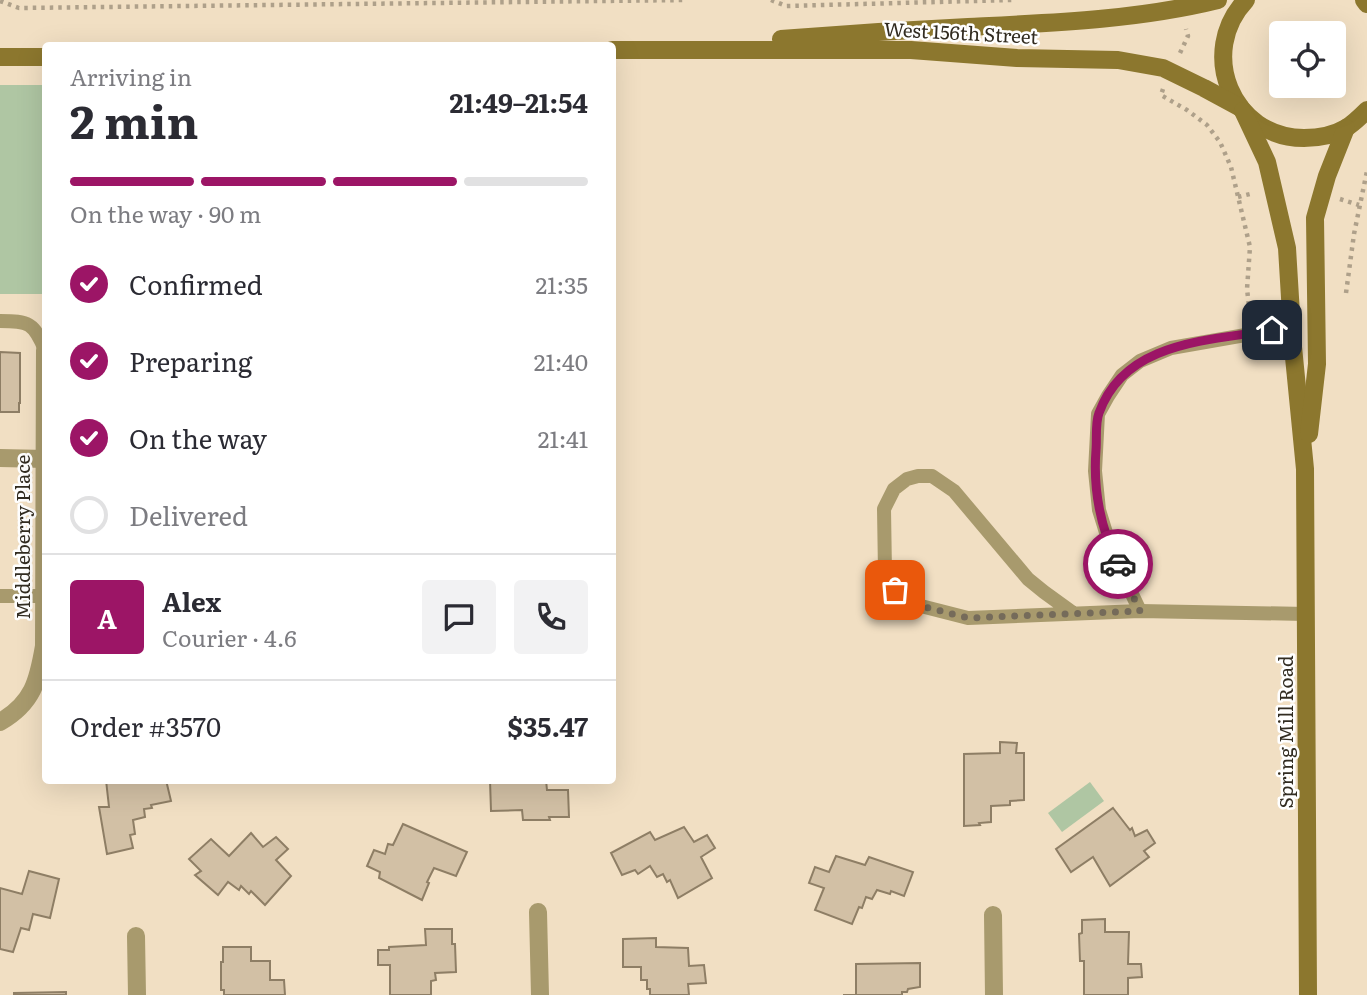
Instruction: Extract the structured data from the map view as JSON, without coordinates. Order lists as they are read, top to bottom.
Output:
{
  "streets": {
    "street": ["West 156th Street", "Middleberry Place", "Spring Mill Road"]
  },
  "crossings": [
    ["West 156th Street", "Spring Mill Road"]
  ],
  "page": {
    "heading": ["2 min", "Arriving in", "21:49–21:54"],
    "panel": [
      "Alex",
      "Courier · 4.6",
      "Order #3570",
      "$35.47"
    ],
    "bar": "On the way · 90 m",
    "list": [
      ["Confirmed", "21:35"],
      ["Preparing", "21:40"],
      ["On the way", "21:41"],
      "Delivered"
    ],
    "round": "A"
  }
}
